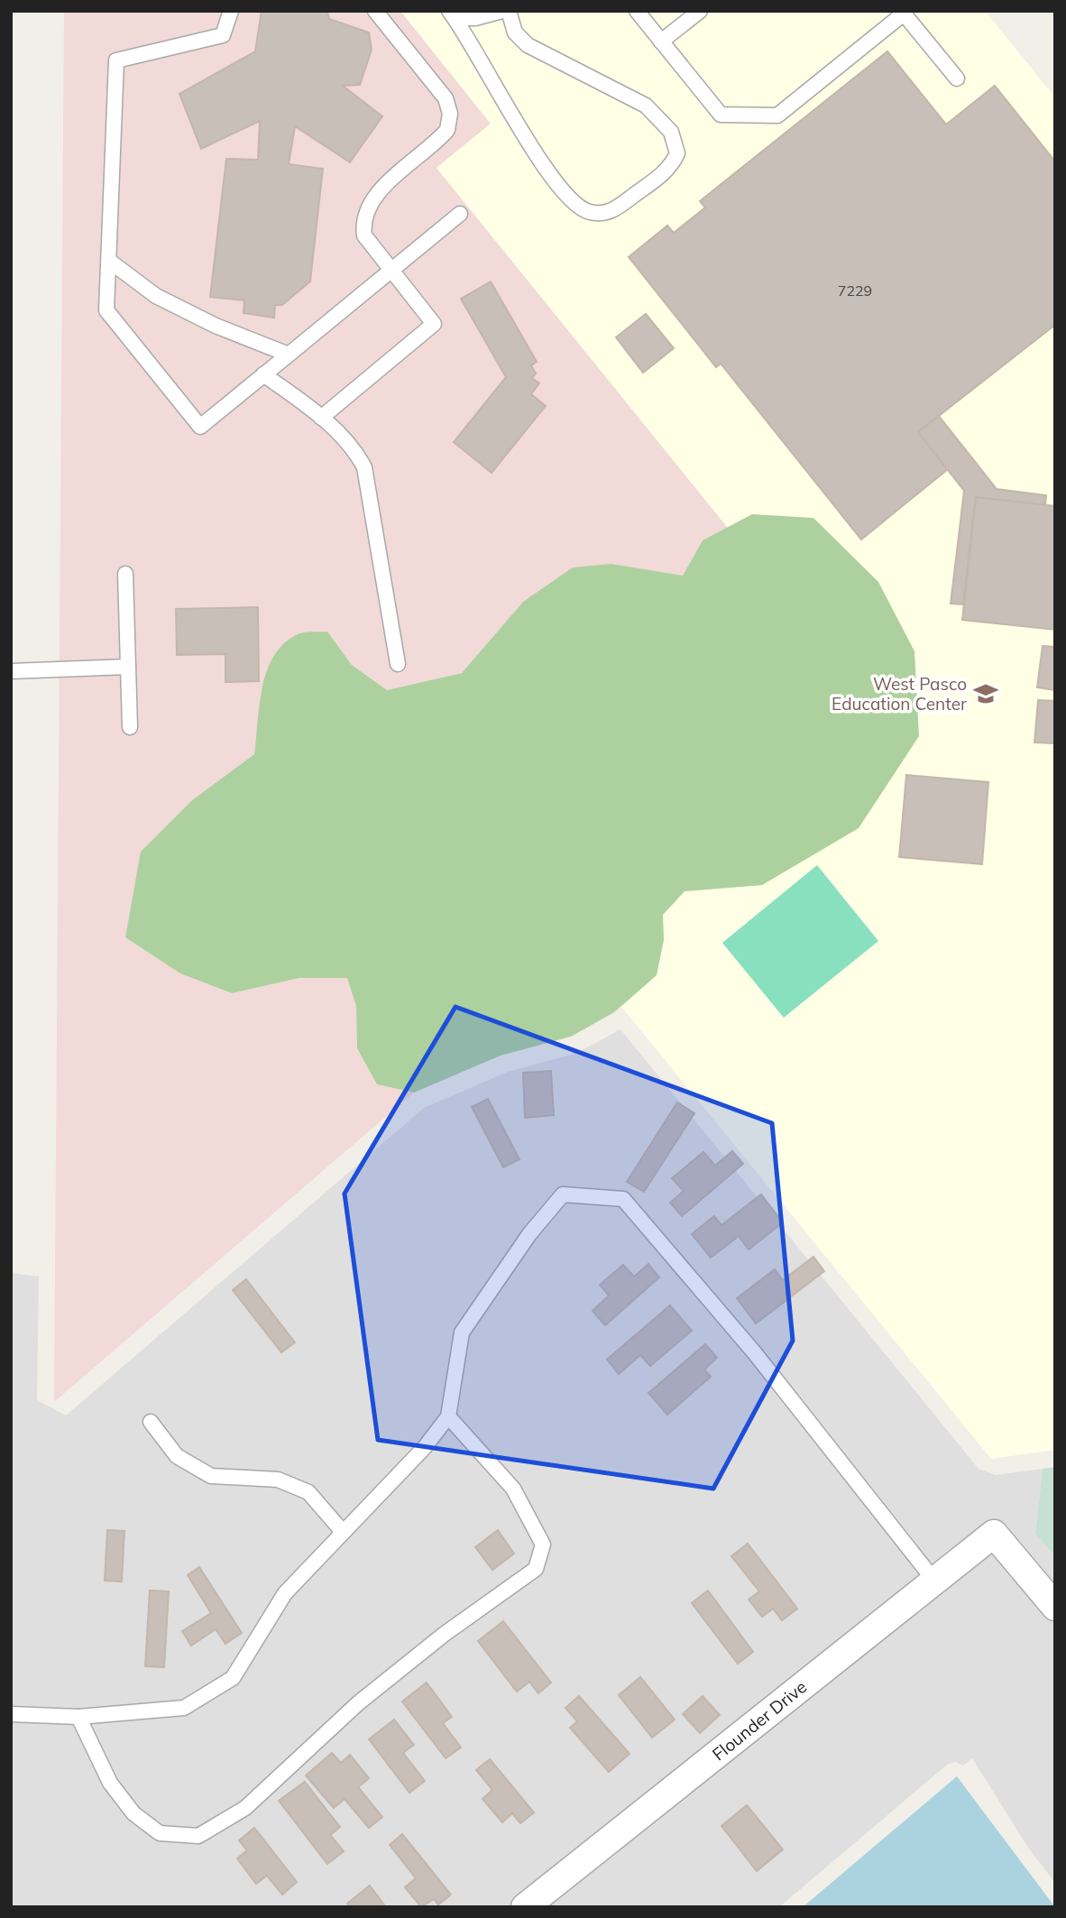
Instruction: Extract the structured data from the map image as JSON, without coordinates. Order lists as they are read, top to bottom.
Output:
{
  "streets": {
    "street": ["Flounder Drive"]
  },
  "places": {
    "school or university": ["West Pasco Education Center"]
  },
  "house_numbers": ["7229"]
}
